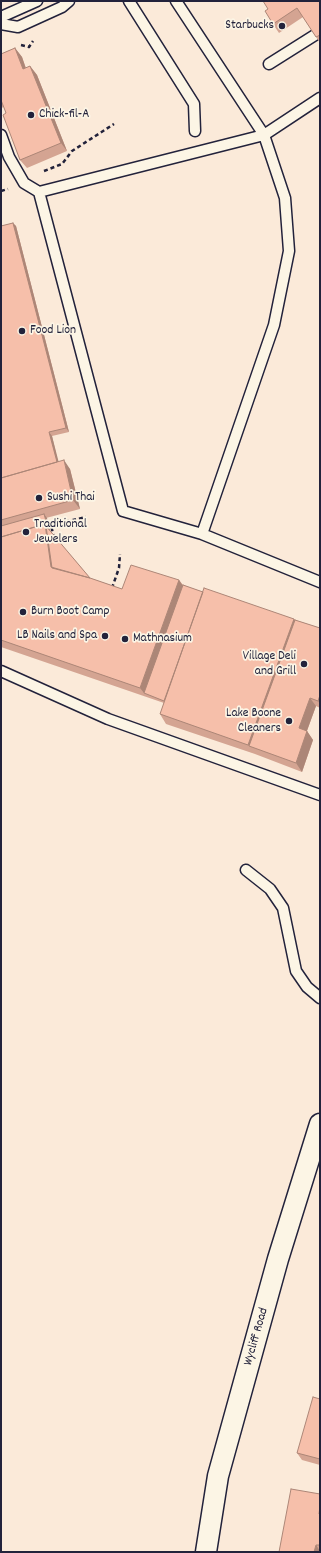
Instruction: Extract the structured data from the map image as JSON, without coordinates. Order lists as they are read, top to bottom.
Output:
{
  "streets": {
    "street": ["Wycliff Road"]
  },
  "places": [
    "Starbucks",
    "Chick-fil-A",
    "Food Lion",
    "Sushi Thai",
    "Traditional Jewelers",
    "Burn Boot Camp",
    "LB Nails and Spa",
    "Mathnasium",
    "Village Deli and Grill",
    "Lake Boone Cleaners"
  ]
}
